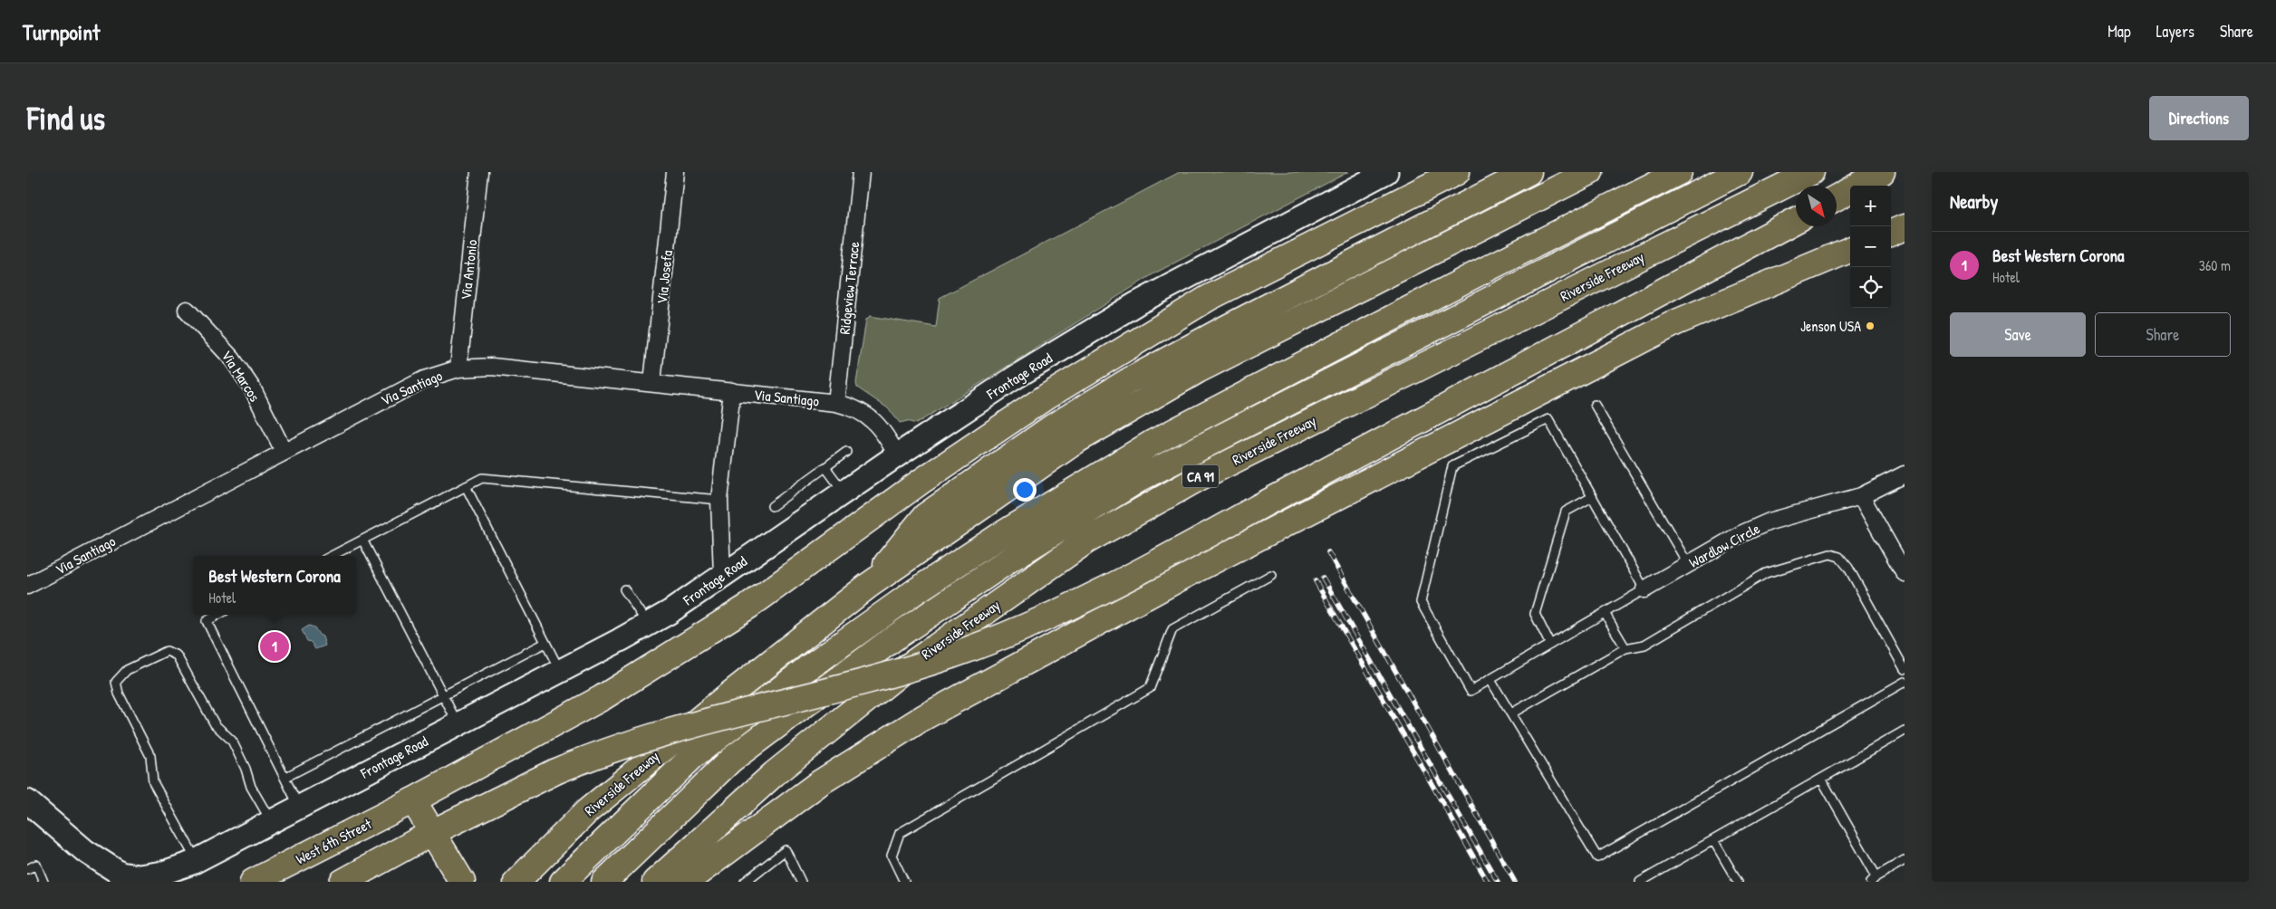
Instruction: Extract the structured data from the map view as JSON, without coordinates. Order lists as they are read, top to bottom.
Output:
{
  "streets": {
    "main road": [
      "Riverside Freeway",
      "Frontage Road",
      "CA 91",
      "West 6th Street"
    ],
    "street": [
      "Via Antonio",
      "Via Josefa",
      "Ridgeview Terrace",
      "Via Marcos",
      "Via Santiago",
      "Wardlow Circle"
    ]
  },
  "crossings": [
    ["Via Antonio", "Via Santiago"],
    ["Via Josefa", "Via Santiago"],
    ["Ridgeview Terrace", "Via Santiago"],
    ["Via Marcos", "Via Santiago"],
    ["Frontage Road", "Via Santiago"]
  ],
  "places": ["Jenson USA"],
  "north": "bottom right",
  "page": {
    "header": "Turnpoint",
    "nav": ["Map", "Layers", "Share"],
    "buttons": [
      "Directions",
      ["Save", "Share"]
    ],
    "title": "Find us",
    "heading": "Nearby",
    "map_buttons": ["+", "−"],
    "list": [
      {
        "mark": "1",
        "name": "Best Western Corona",
        "note": "Hotel",
        "value": "360 m"
      }
    ],
    "popup": ["Best Western Corona", "Hotel"],
    "pins": "1"
  }
}
